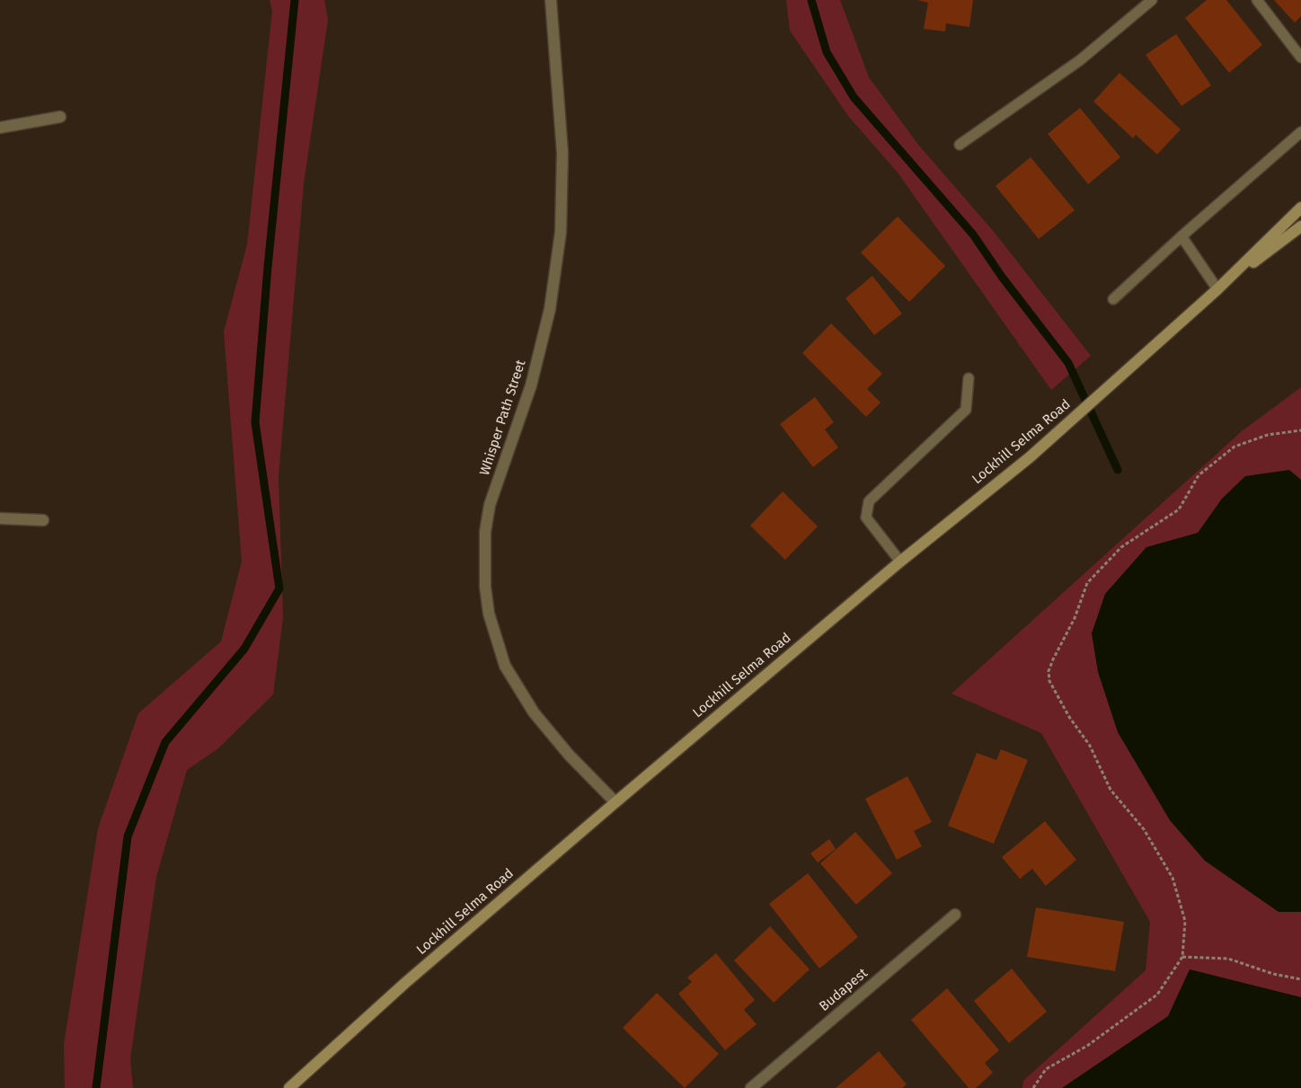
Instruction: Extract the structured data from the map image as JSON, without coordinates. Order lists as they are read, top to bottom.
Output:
{
  "streets": {
    "main road": ["Lockhill Selma Road"],
    "street": ["Whisper Path Street", "Budapest"]
  },
  "crossings": [
    ["Whisper Path Street", "Lockhill Selma Road"]
  ]
}
